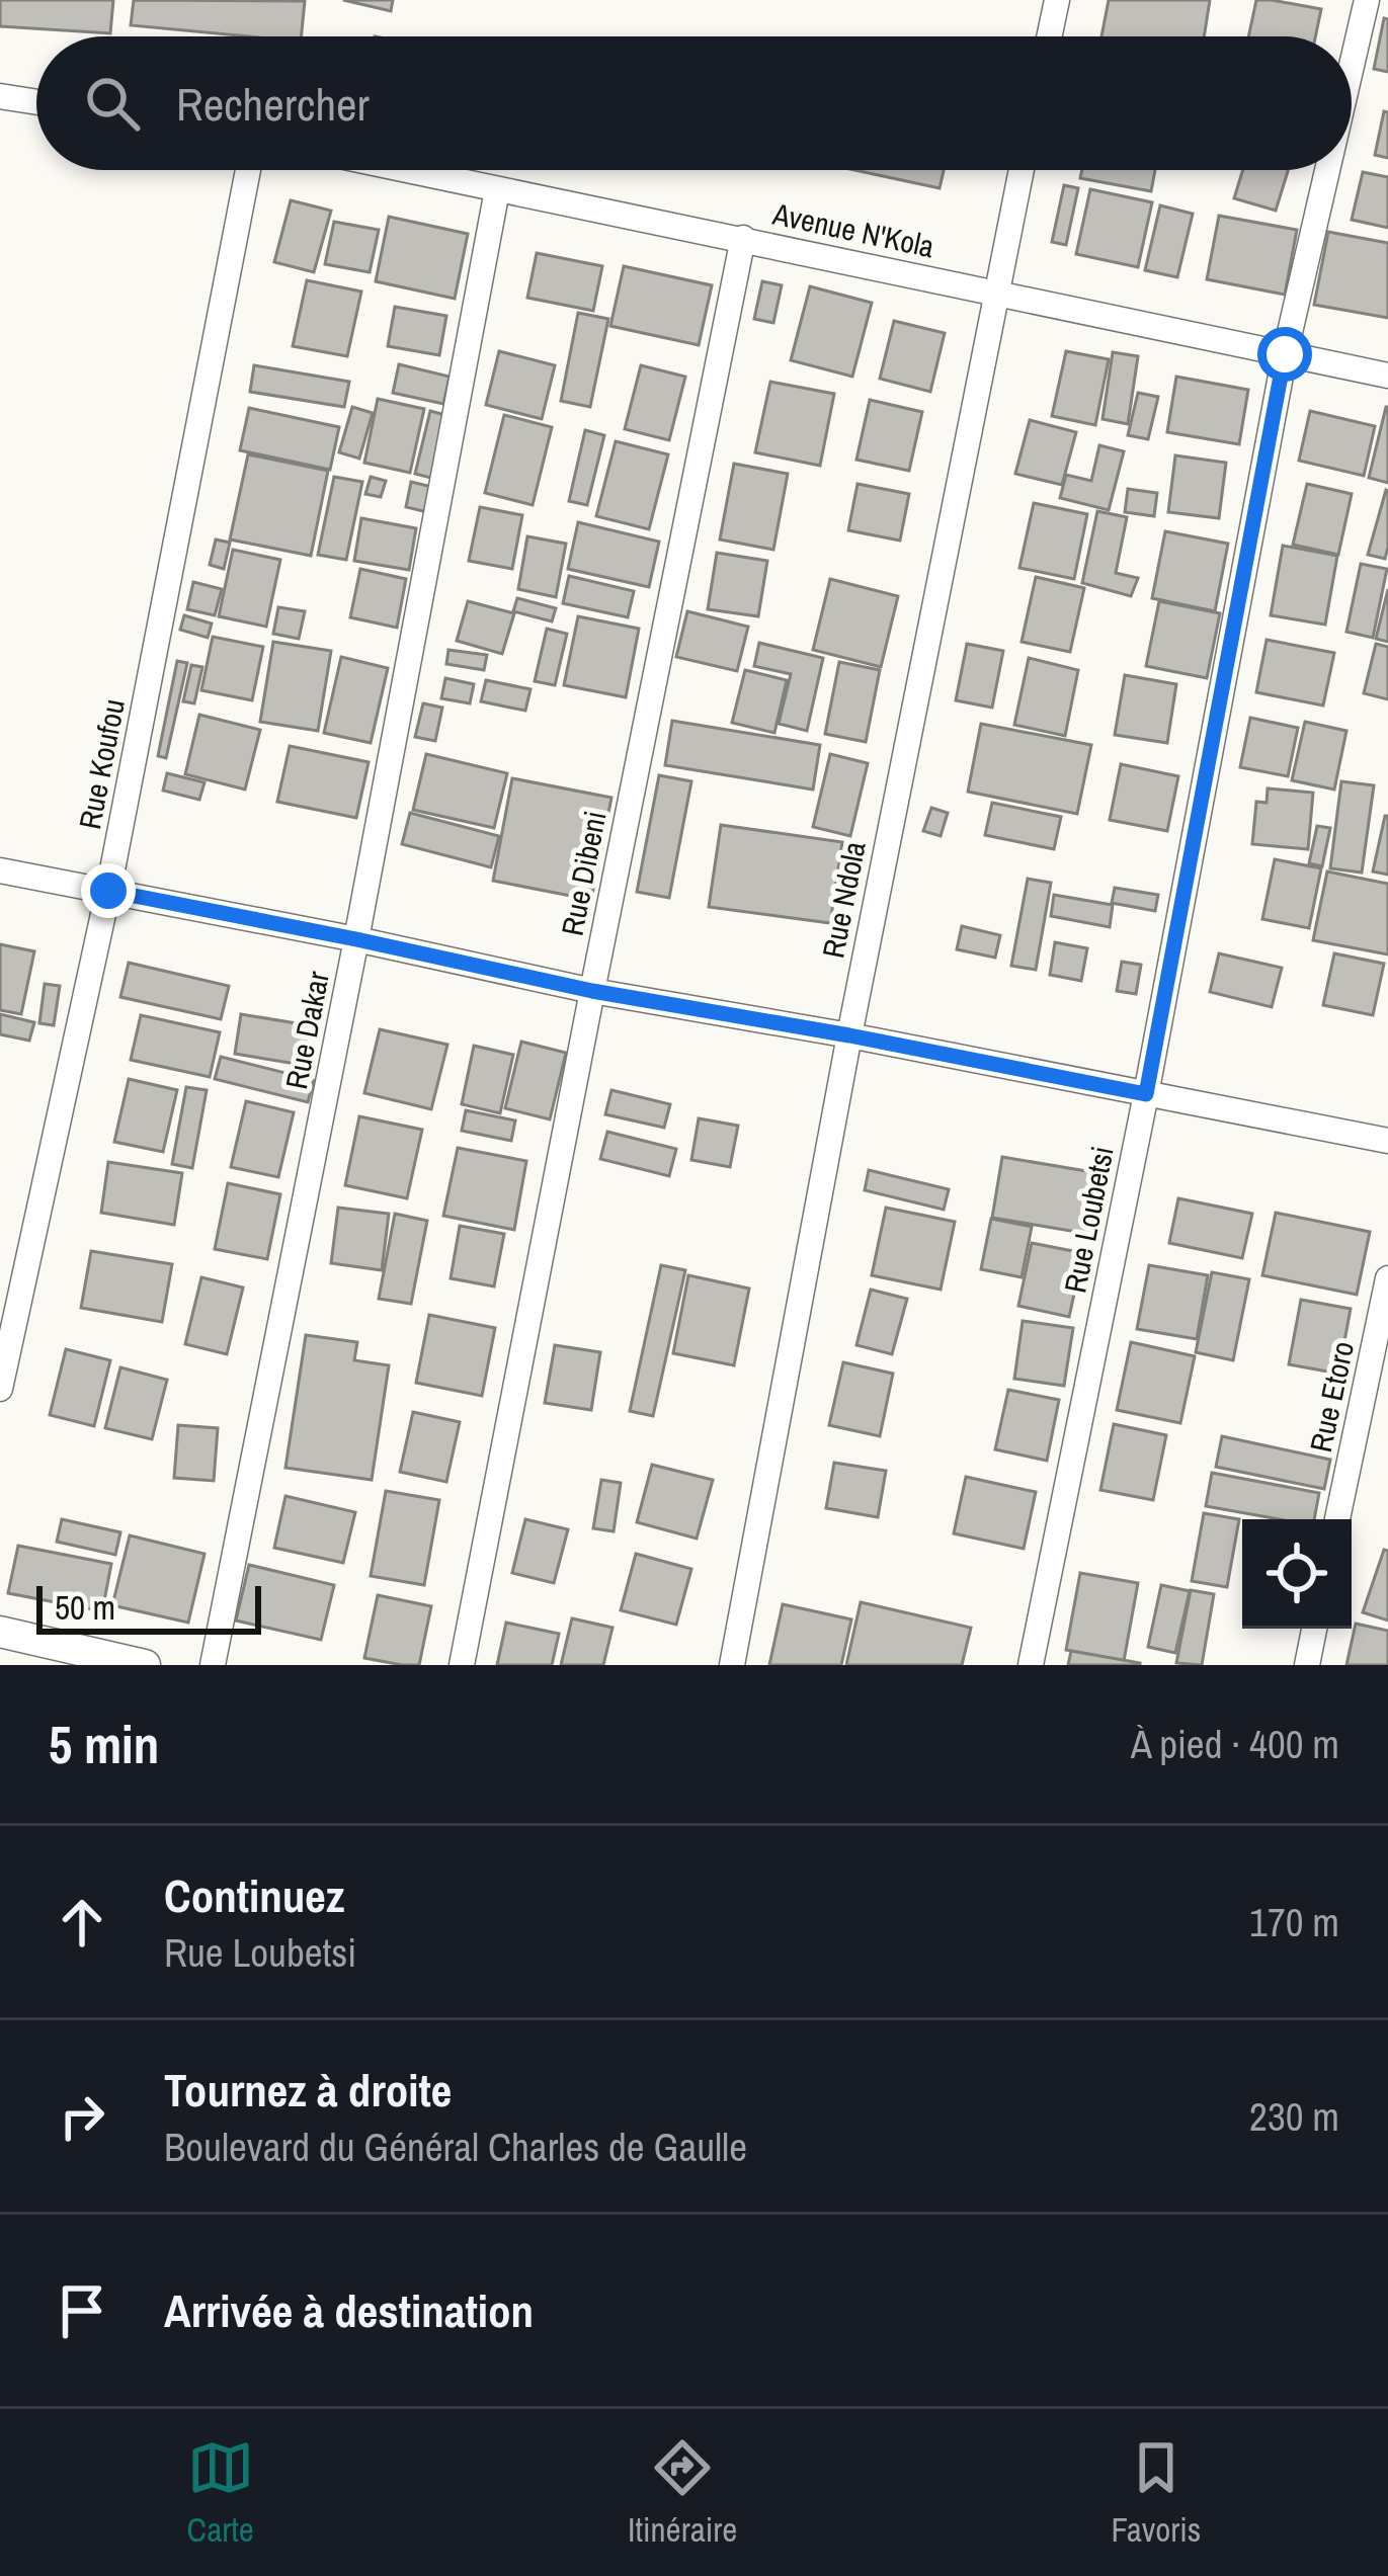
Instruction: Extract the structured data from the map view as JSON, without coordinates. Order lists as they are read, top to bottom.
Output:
{
  "streets": {
    "street": [
      "Avenue N'Kola",
      "Rue Koufou",
      "Rue Dibeni",
      "Rue Ndola",
      "Rue Dakar",
      "Rue Loubetsi",
      "Rue Etoro"
    ]
  },
  "crossings": [
    ["Avenue N'Kola", "Rue Dibeni"],
    ["Avenue N'Kola", "Rue Ndola"],
    ["Avenue N'Kola", "Rue Dakar"],
    ["Avenue N'Kola", "Rue Loubetsi"]
  ],
  "scale_bar": "50 m",
  "page": {
    "search": "Rechercher",
    "scale": "50 m",
    "heading": ["5 min", "À pied · 400 m"],
    "list": [
      ["Continuez", "Rue Loubetsi", "170 m"],
      ["Tournez à droite", "Boulevard du Général Charles de Gaulle", "230 m"],
      "Arrivée à destination"
    ],
    "nav": ["Carte", "Itinéraire", "Favoris"]
  }
}
